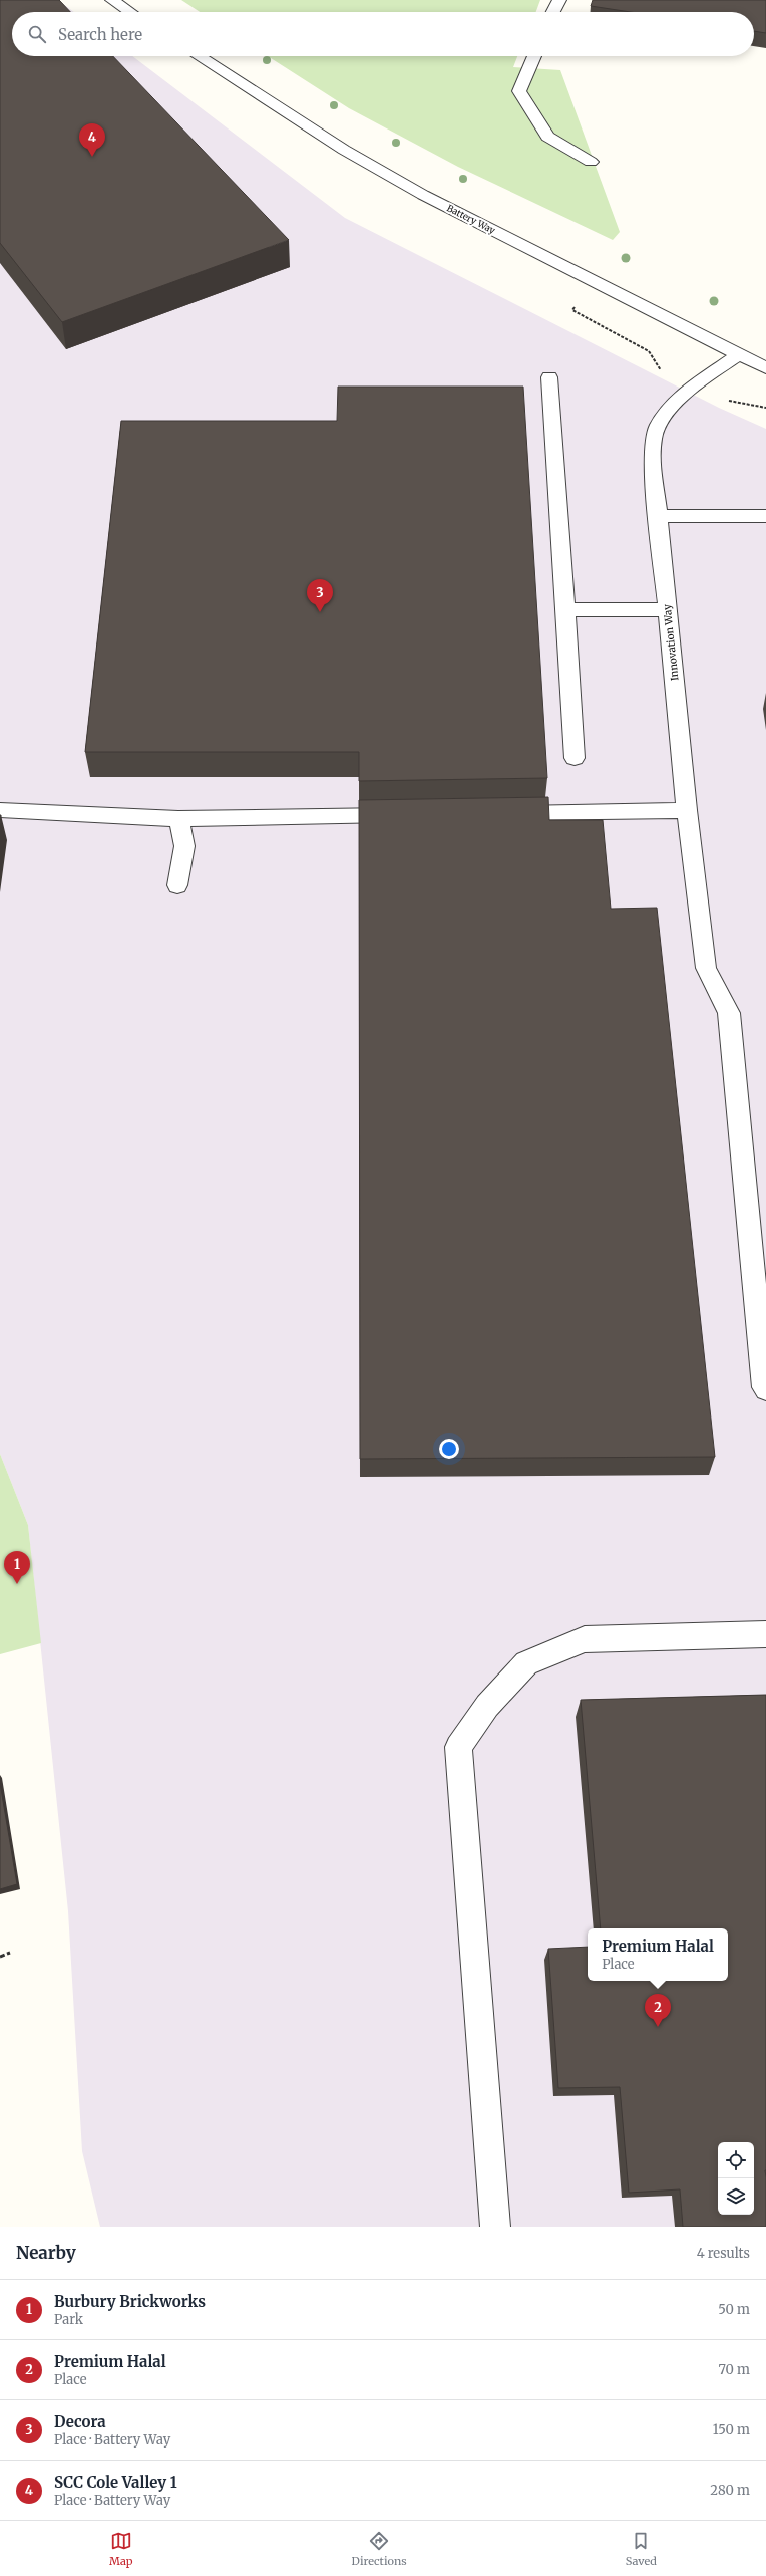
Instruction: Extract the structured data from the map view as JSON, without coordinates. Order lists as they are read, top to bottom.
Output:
{
  "streets": {
    "street": ["Battery Way", "Innovation Way"]
  },
  "crossings": [
    ["Battery Way", "Innovation Way"]
  ],
  "page": {
    "search": "Search here",
    "pins": [
      "4",
      "3",
      "1",
      "2"
    ],
    "popup": ["Premium Halal", "Place"],
    "heading": ["Nearby", "4 results"],
    "list": [
      {
        "mark": "1",
        "name": "Burbury Brickworks",
        "note": "Park",
        "value": "50 m"
      },
      {
        "mark": "2",
        "name": "Premium Halal",
        "note": "Place",
        "value": "70 m"
      },
      {
        "mark": "3",
        "name": "Decora",
        "note": "Place · Battery Way",
        "value": "150 m"
      },
      {
        "mark": "4",
        "name": "SCC Cole Valley 1",
        "note": "Place · Battery Way",
        "value": "280 m"
      }
    ],
    "nav": ["Map", "Directions", "Saved"]
  }
}
